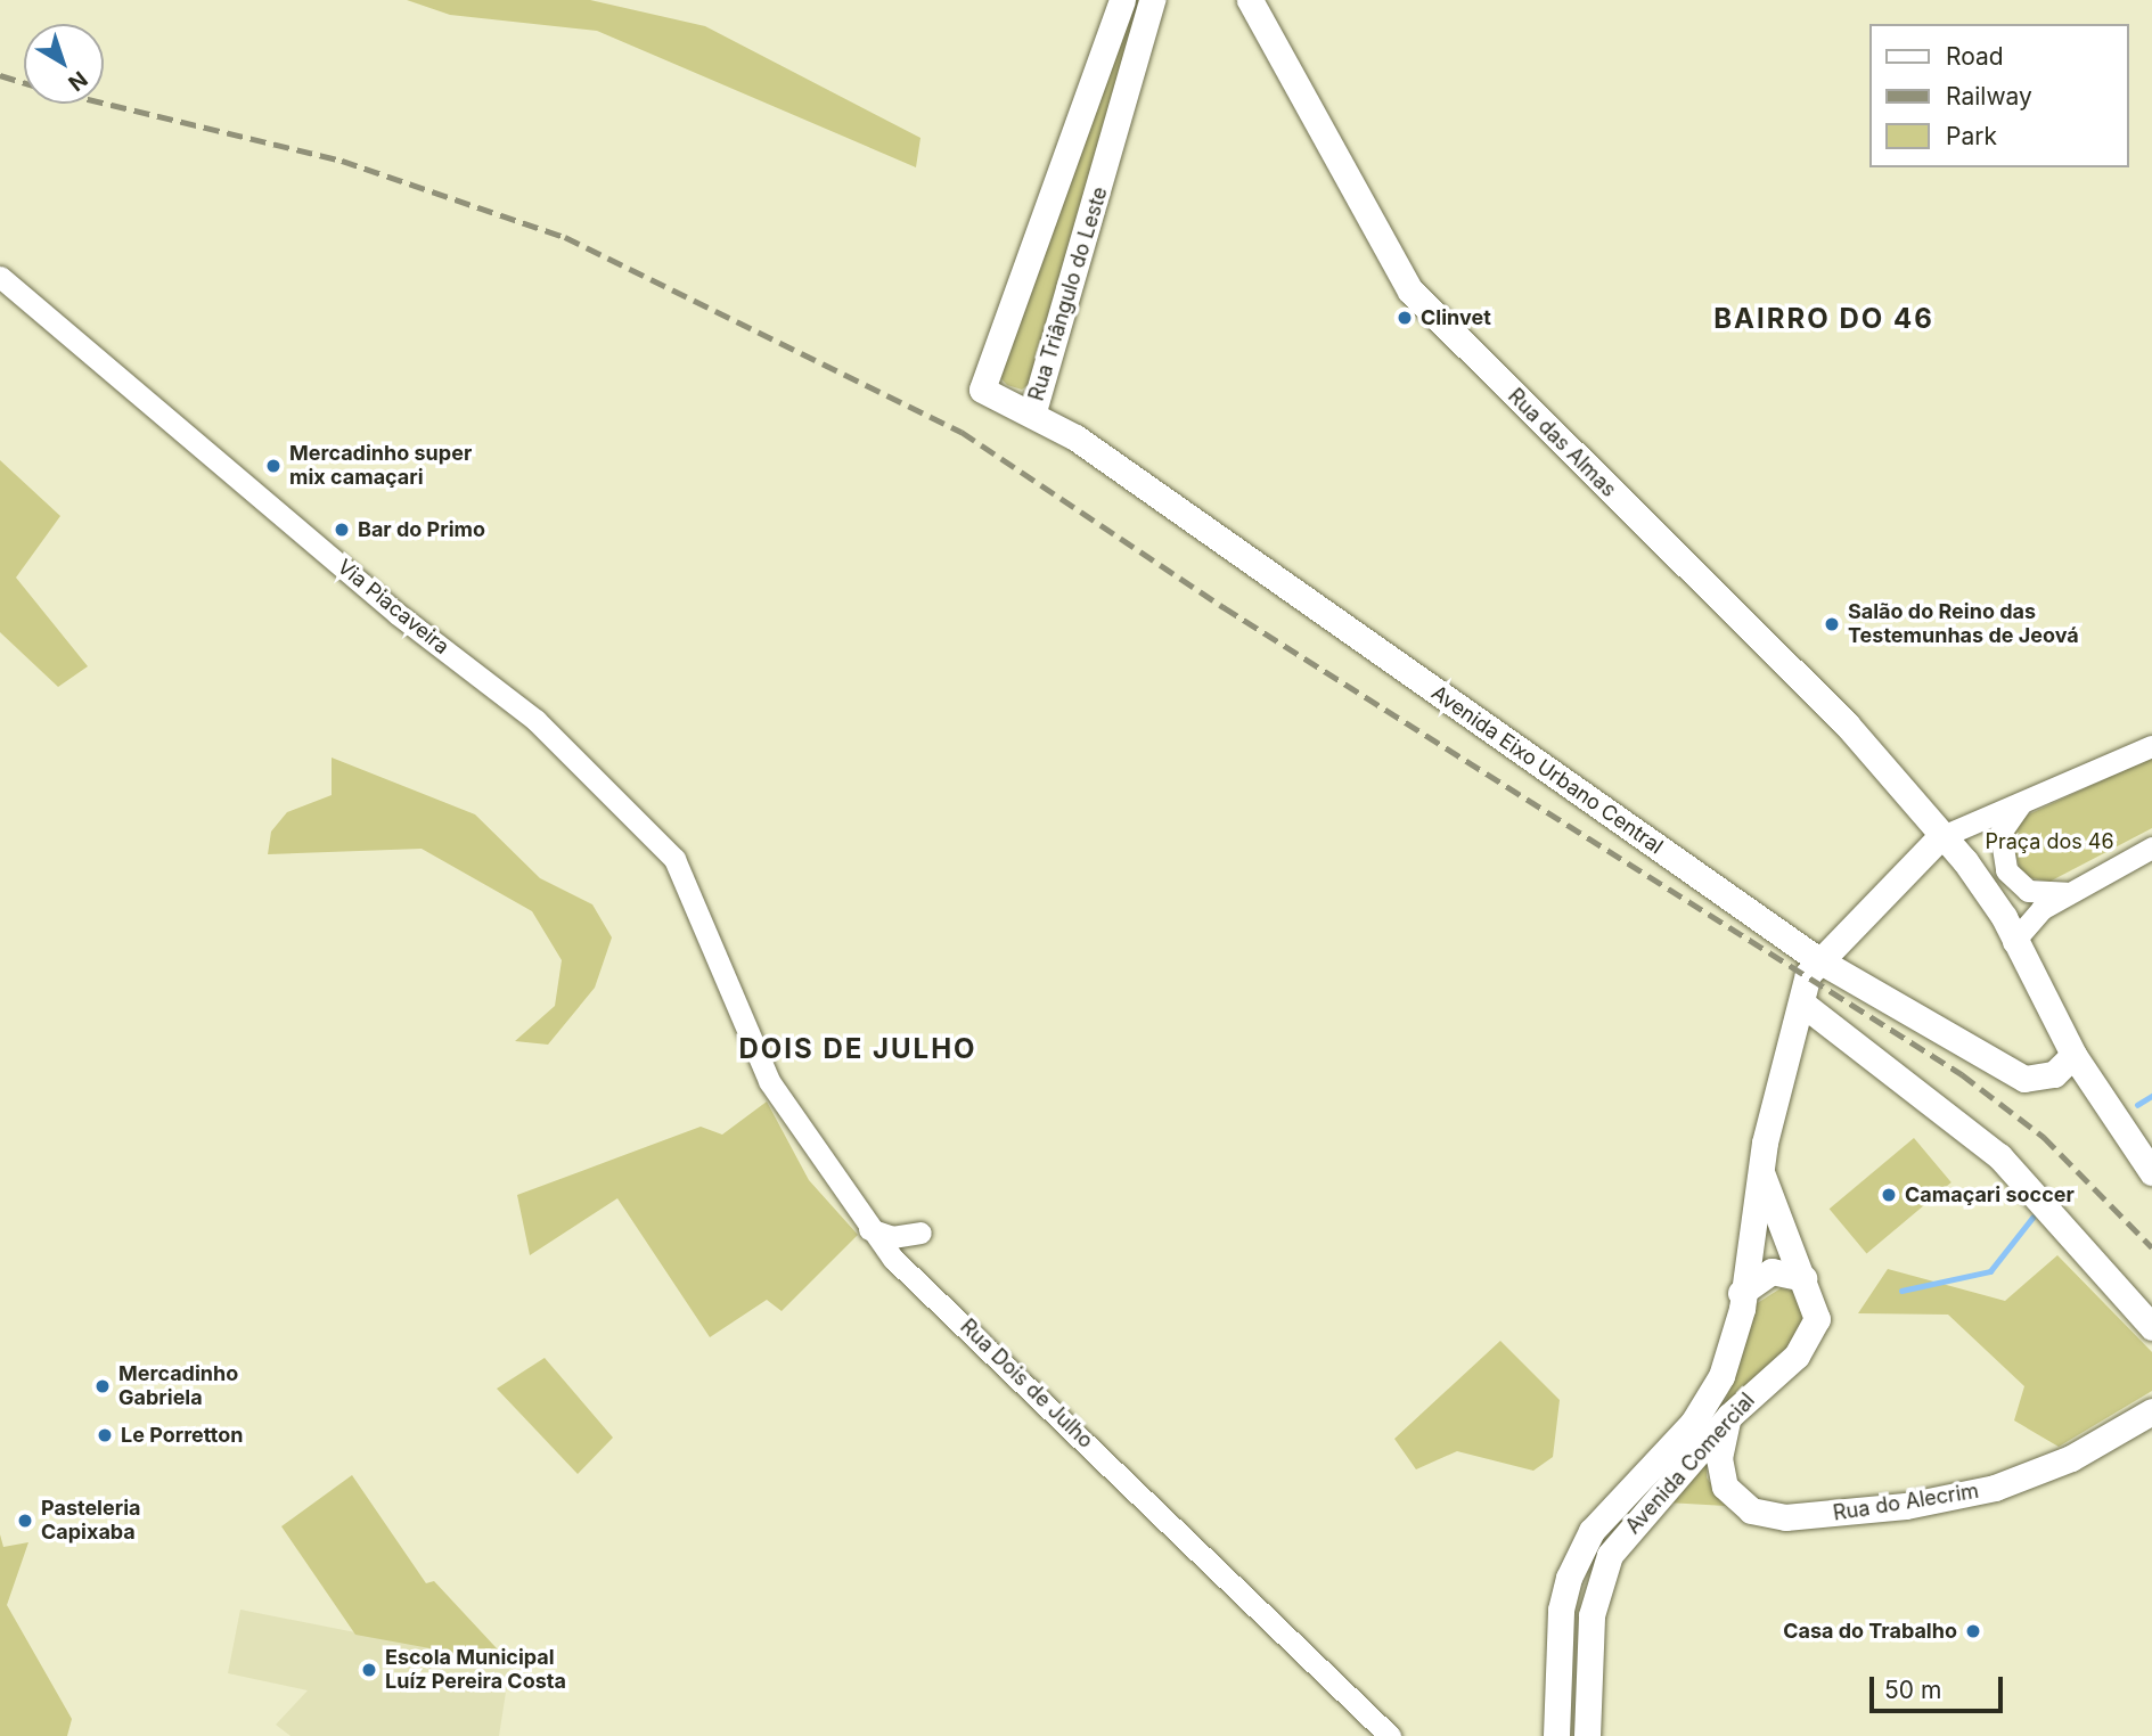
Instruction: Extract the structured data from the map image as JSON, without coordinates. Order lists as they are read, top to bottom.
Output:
{
  "streets": {
    "main road": [
      "Rua Triângulo do Leste",
      "Rua das Almas",
      "Avenida Eixo Urbano Central",
      "Avenida Comercial",
      "Rua do Alecrim"
    ],
    "street": ["Via Piacaveira", "Rua Dois de Julho"]
  },
  "crossings": [
    ["Rua Triângulo do Leste", "Avenida Eixo Urbano Central"],
    ["Via Piacaveira", "Rua Dois de Julho"],
    ["Avenida Eixo Urbano Central", "Avenida Comercial"],
    ["Avenida Comercial", "Rua do Alecrim"]
  ],
  "districts": ["BAIRRO DO 46", "DOIS DE JULHO"],
  "parks": ["Praça dos 46"],
  "places": [
    "Clinvet",
    "Mercadinho super mix camaçari",
    "Bar do Primo",
    "Salão do Reino das Testemunhas de Jeová",
    "Camaçari soccer",
    "Mercadinho Gabriela",
    "Le Porretton",
    "Pasteleria Capixaba",
    "Casa do Trabalho",
    "Escola Municipal Luíz Pereira Costa"
  ],
  "legend": ["Road", "Railway", "Park"],
  "scale_bar": "50 m",
  "north": "bottom right"
}
